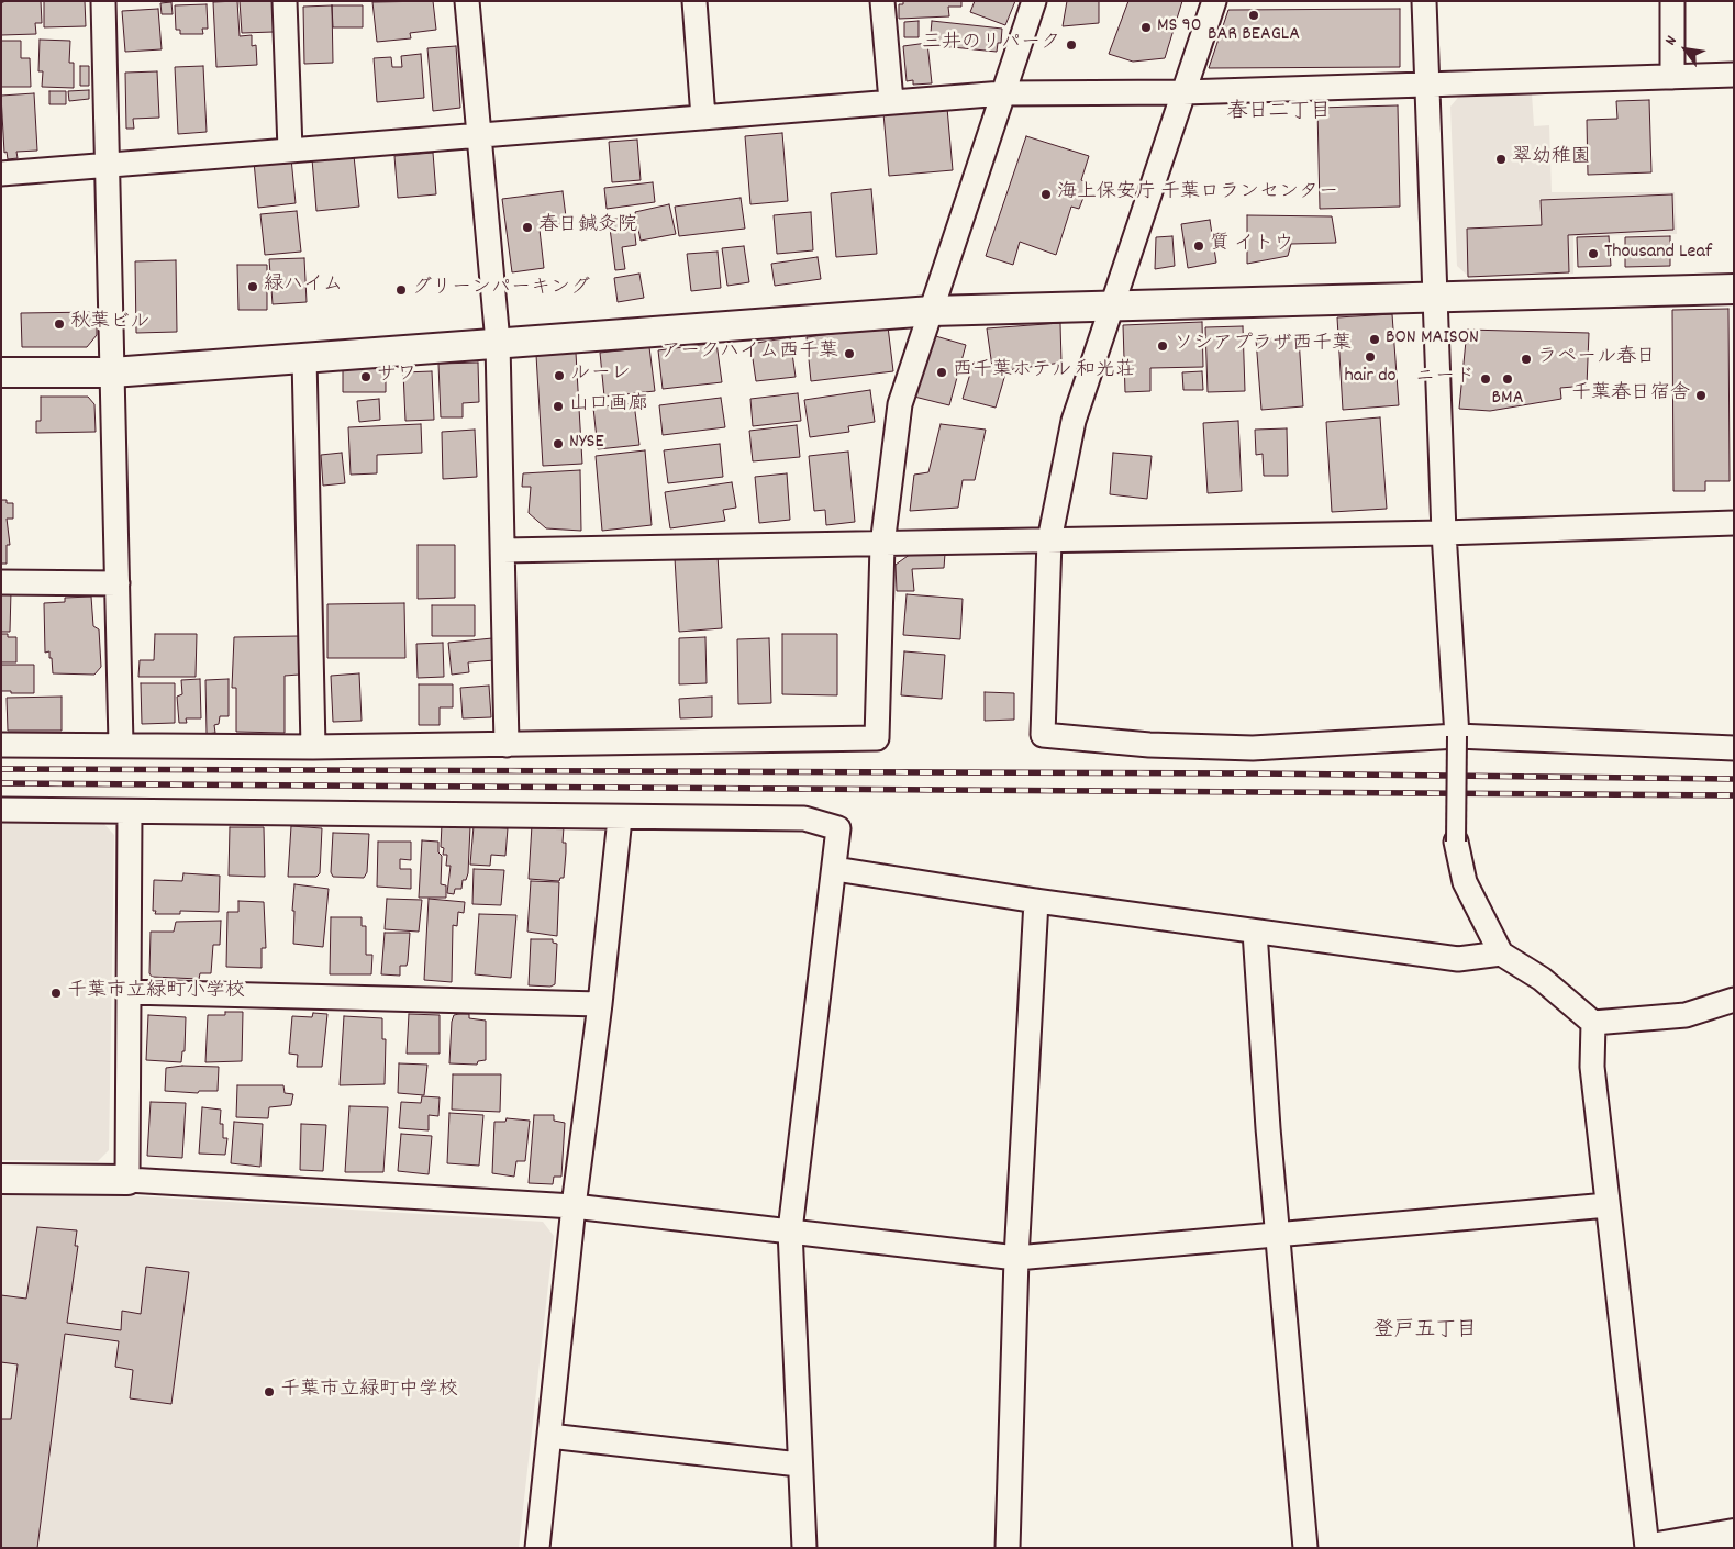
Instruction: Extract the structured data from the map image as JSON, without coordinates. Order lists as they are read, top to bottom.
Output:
{
  "districts": ["春日二丁目", "登戸五丁目"],
  "places": [
    "BAR BEAGLA",
    "MS 90",
    "三井のリパーク",
    "翠幼稚園",
    "海上保安庁 千葉ロランセンター",
    "春日鍼灸院",
    "質 イトウ",
    "Thousand Leaf",
    "緑ハイム",
    "グリーンパーキング",
    "秋葉ビル",
    "BON MAISON",
    "ソシアプラザ西千葉",
    "アークハイム西千葉",
    "hair do",
    "ラペール春日",
    "西千葉ホテル 和光荘",
    "ルーレ",
    "サワ",
    "ニード",
    "BMA",
    "千葉春日宿舎",
    "山口画廊",
    "NYSE",
    "千葉市立緑町小学校",
    "千葉市立緑町中学校"
  ],
  "north": "top left"
}
